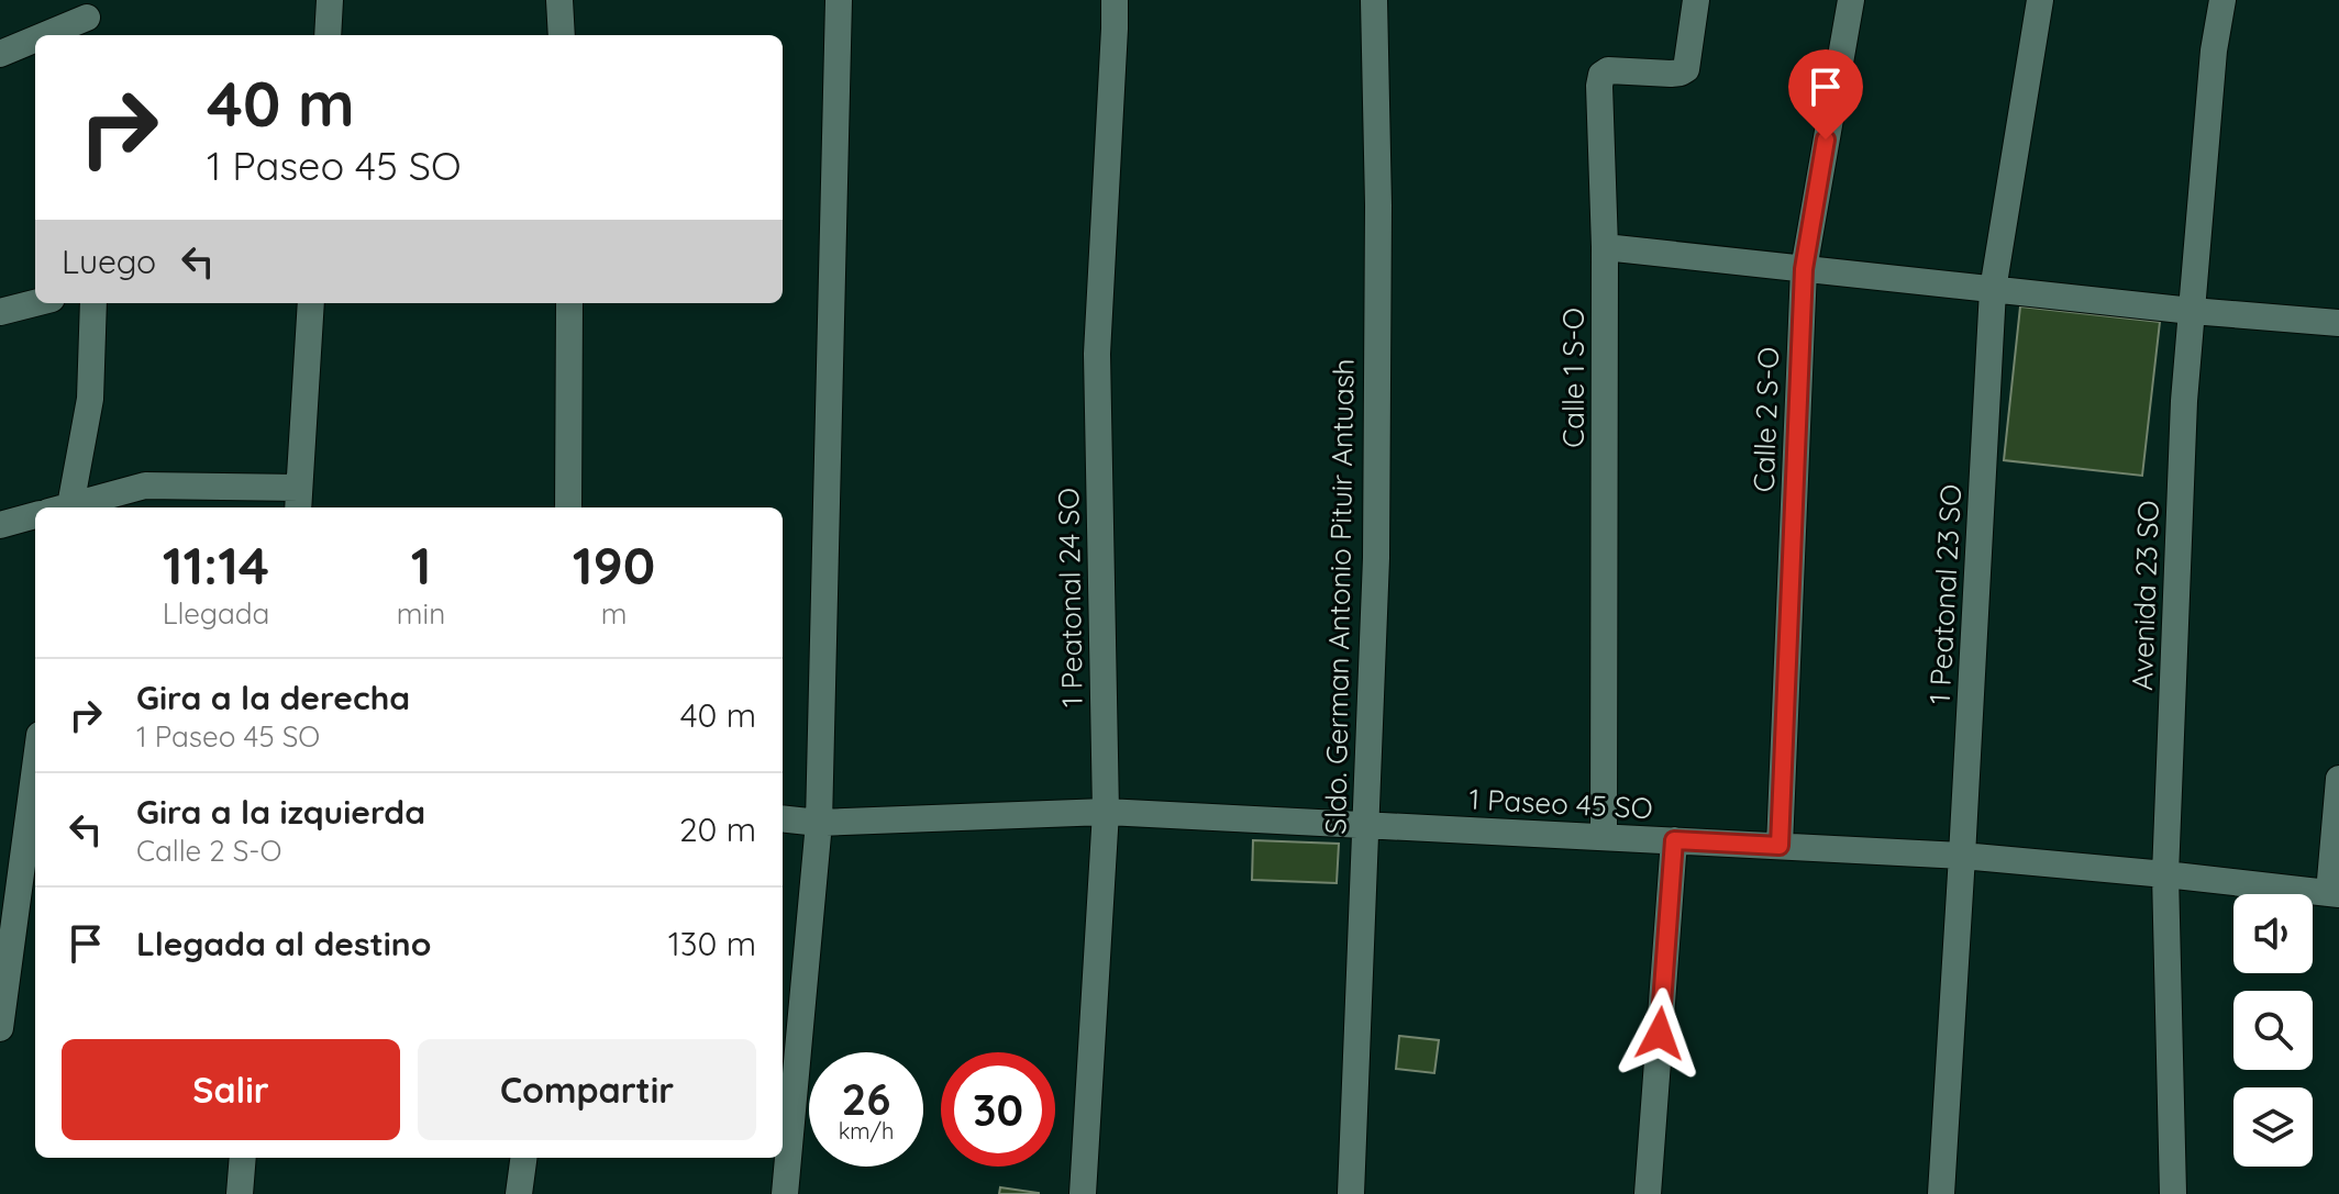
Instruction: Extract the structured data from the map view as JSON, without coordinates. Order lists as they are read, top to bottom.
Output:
{
  "streets": {
    "street": [
      "Calle 1 S-O",
      "Calle 2 S-O",
      "1 Peatonal 23 SO",
      "Avenida 23 SO",
      "Sldo. German Antonio Pituir Antuash",
      "1 Peatonal 24 SO",
      "1 Paseo 45 SO"
    ]
  },
  "crossings": [
    ["Calle 1 S-O", "1 Paseo 45 SO"],
    ["Calle 2 S-O", "1 Paseo 45 SO"],
    ["1 Peatonal 23 SO", "1 Paseo 45 SO"],
    ["Avenida 23 SO", "1 Paseo 45 SO"],
    ["Sldo. German Antonio Pituir Antuash", "1 Paseo 45 SO"],
    ["1 Peatonal 24 SO", "1 Paseo 45 SO"]
  ],
  "page": {
    "turn": ["40 m", "1 Paseo 45 SO"],
    "then": "Luego",
    "eta": [
      "11:14",
      "Llegada",
      "1",
      "min",
      "190",
      "m"
    ],
    "list": [
      {
        "name": "Gira a la derecha",
        "note": "1 Paseo 45 SO",
        "value": "40 m"
      },
      {
        "name": "Gira a la izquierda",
        "note": "Calle 2 S-O",
        "value": "20 m"
      },
      {
        "name": "Llegada al destino",
        "value": "130 m"
      }
    ],
    "buttons": ["Salir", "Compartir"],
    "speed": "26 km/h",
    "limit": "30"
  }
}
